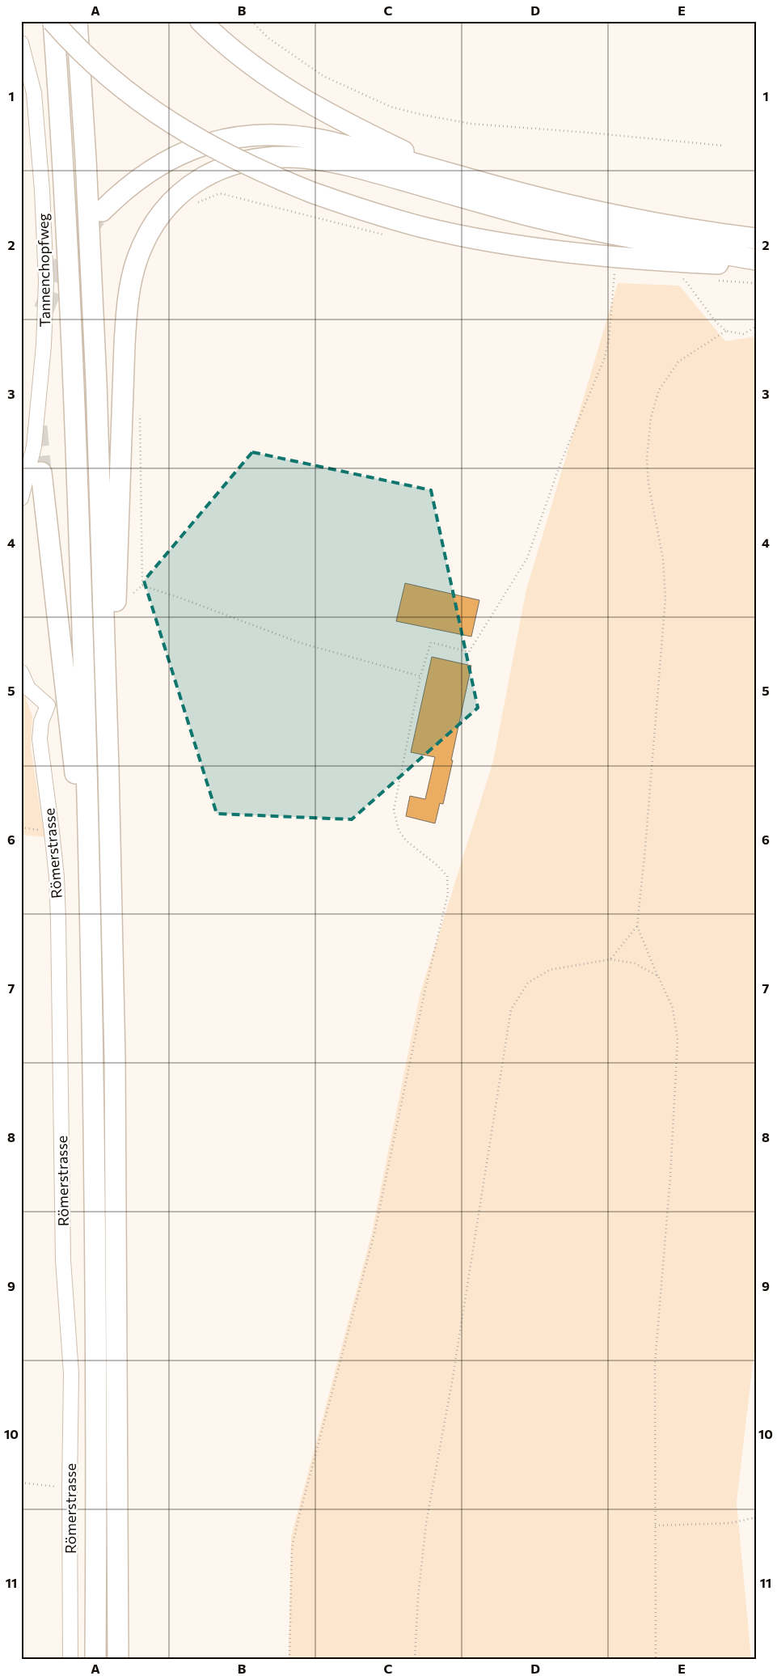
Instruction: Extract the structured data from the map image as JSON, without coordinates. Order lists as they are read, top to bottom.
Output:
{
  "streets": {
    "street": ["Tannenchopfweg", "Römerstrasse"]
  },
  "grid": {
    "columns": [
      "A",
      "B",
      "C",
      "D",
      "E"
    ],
    "rows": [
      "1",
      "2",
      "3",
      "4",
      "5",
      "6",
      "7",
      "8",
      "9",
      "10",
      "11"
    ]
  }
}
